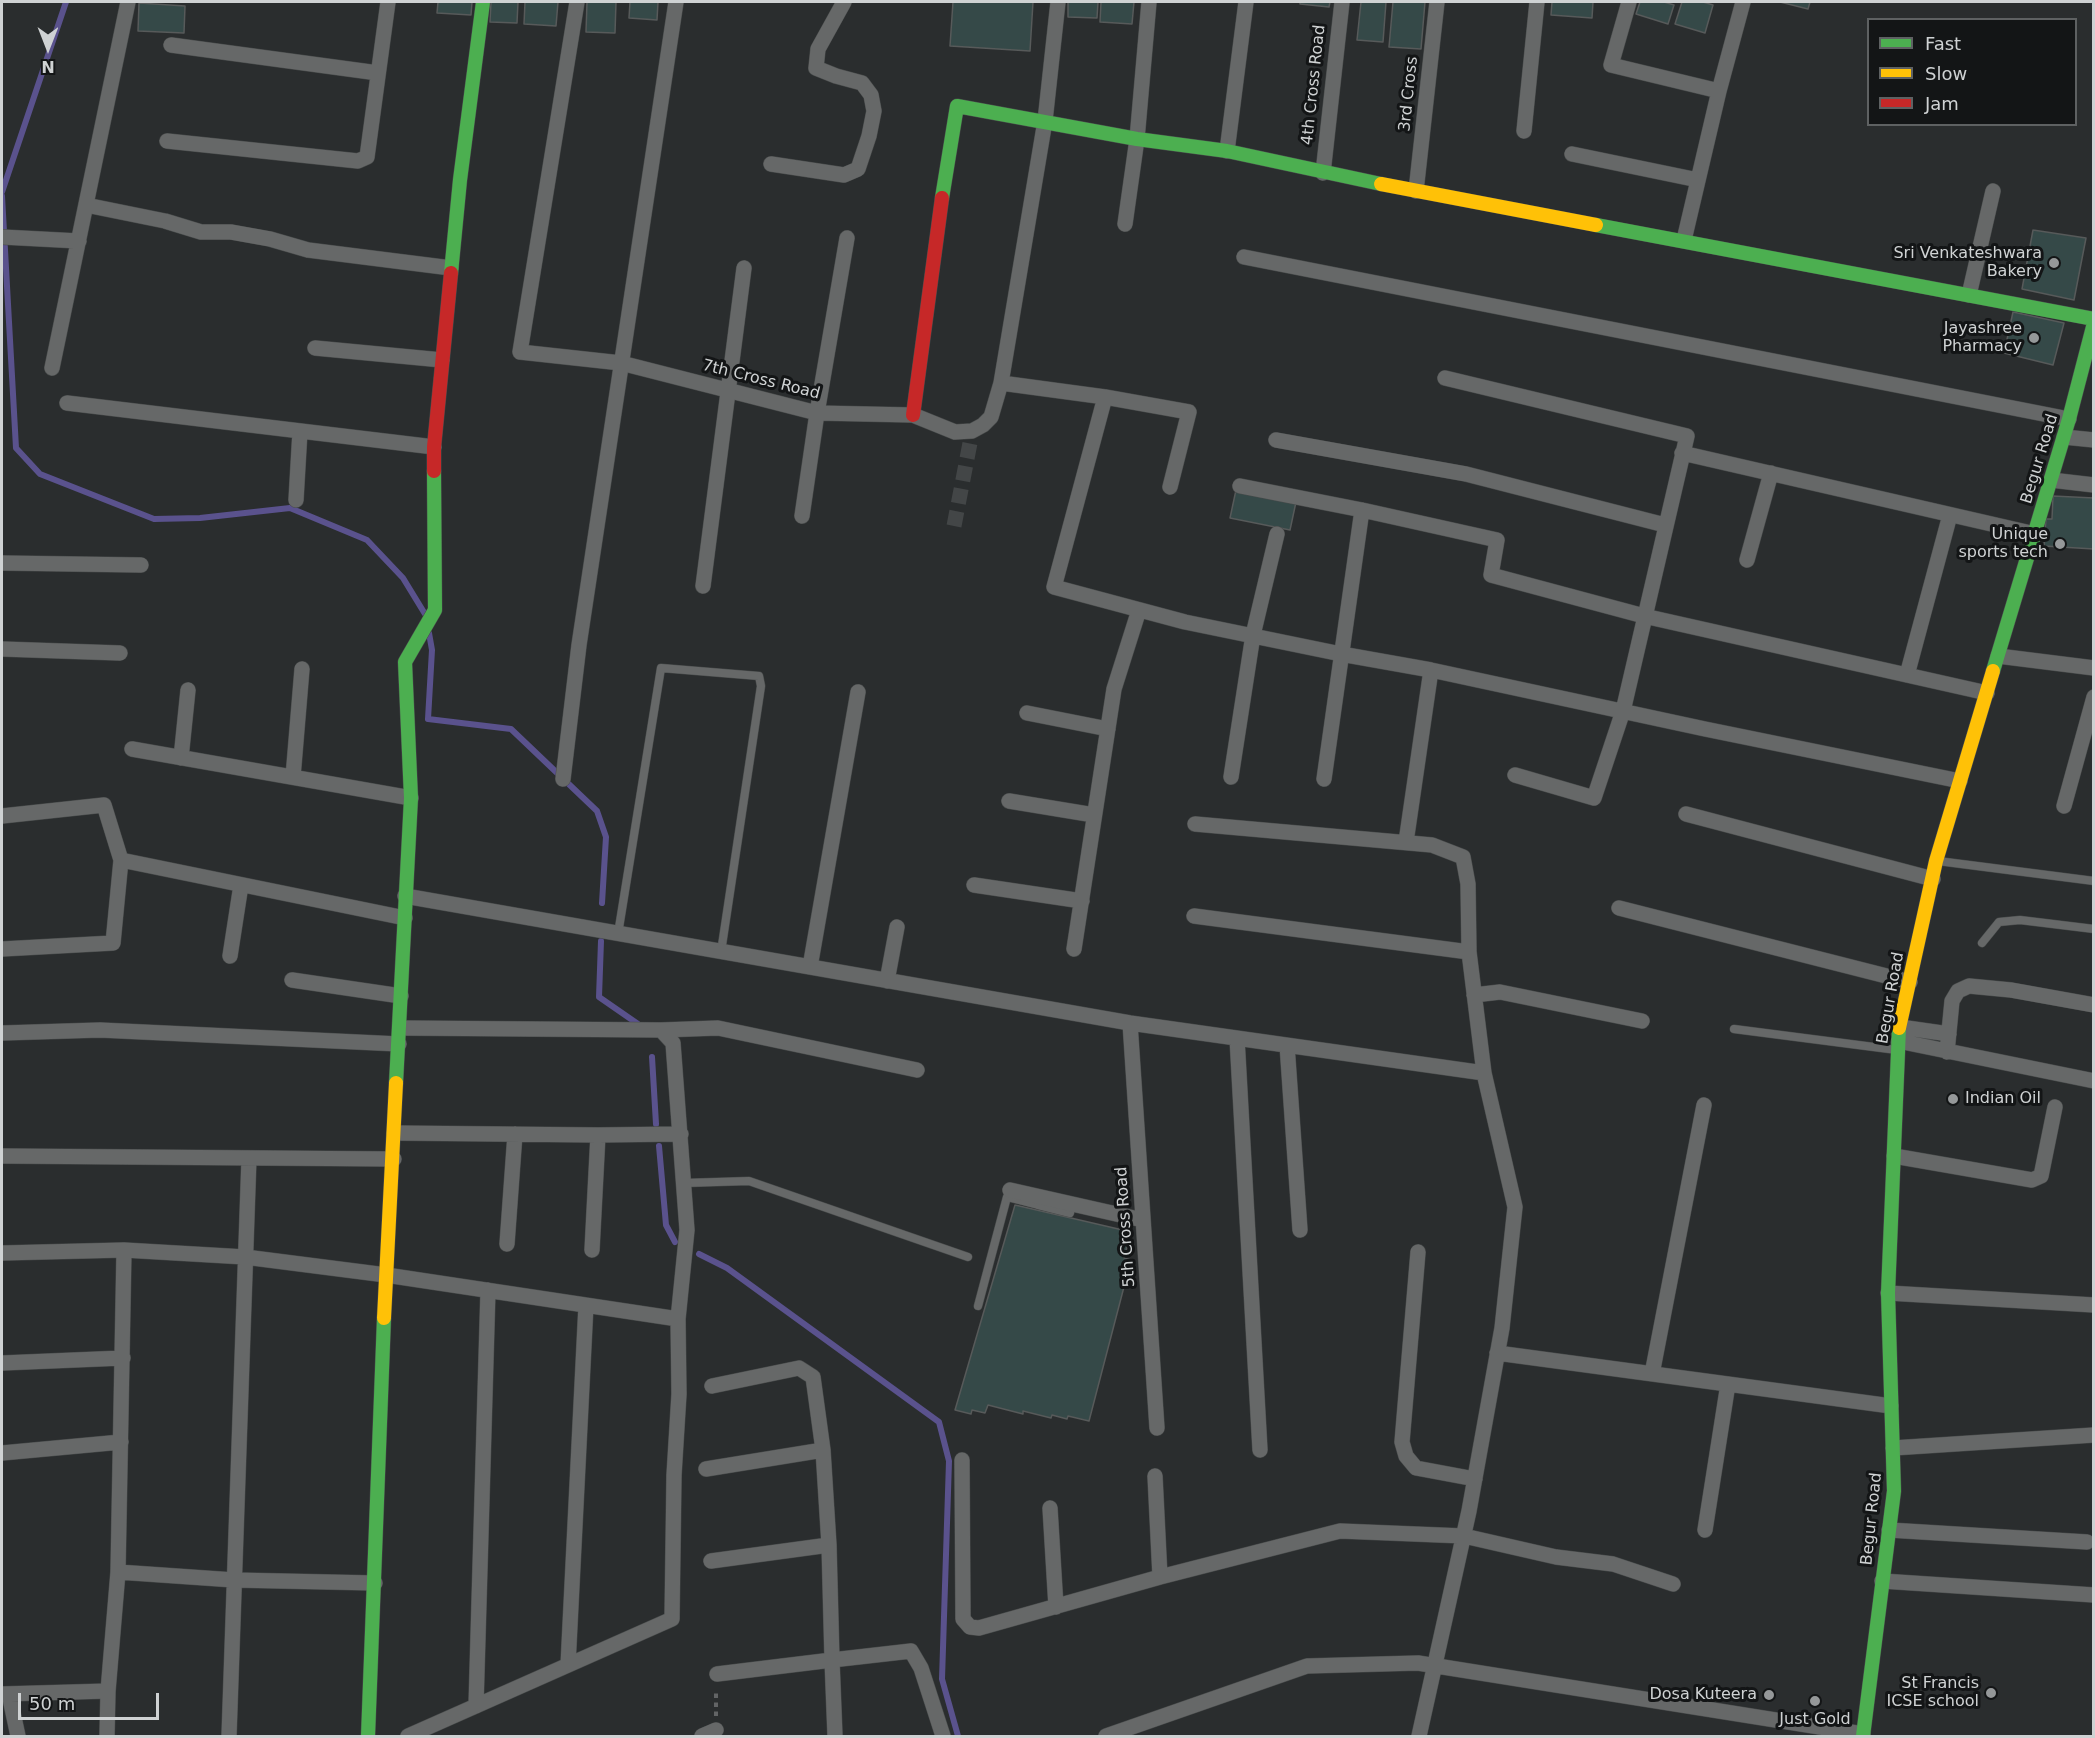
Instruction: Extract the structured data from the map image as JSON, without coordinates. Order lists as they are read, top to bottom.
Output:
{
  "streets": {
    "street": [
      "4th Cross Road",
      "3rd Cross",
      "7th Cross Road",
      "Begur Road",
      "5th Cross Road"
    ]
  },
  "places": [
    "Sri Venkateshwara Bakery",
    "Jayashree Pharmacy",
    "Unique sports tech",
    "Indian Oil",
    "St Francis ICSE school",
    "Dosa Kuteera",
    "Just Gold"
  ],
  "legend": ["Fast", "Slow", "Jam"],
  "scale_bar": "50 m",
  "north": "bottom"
}
